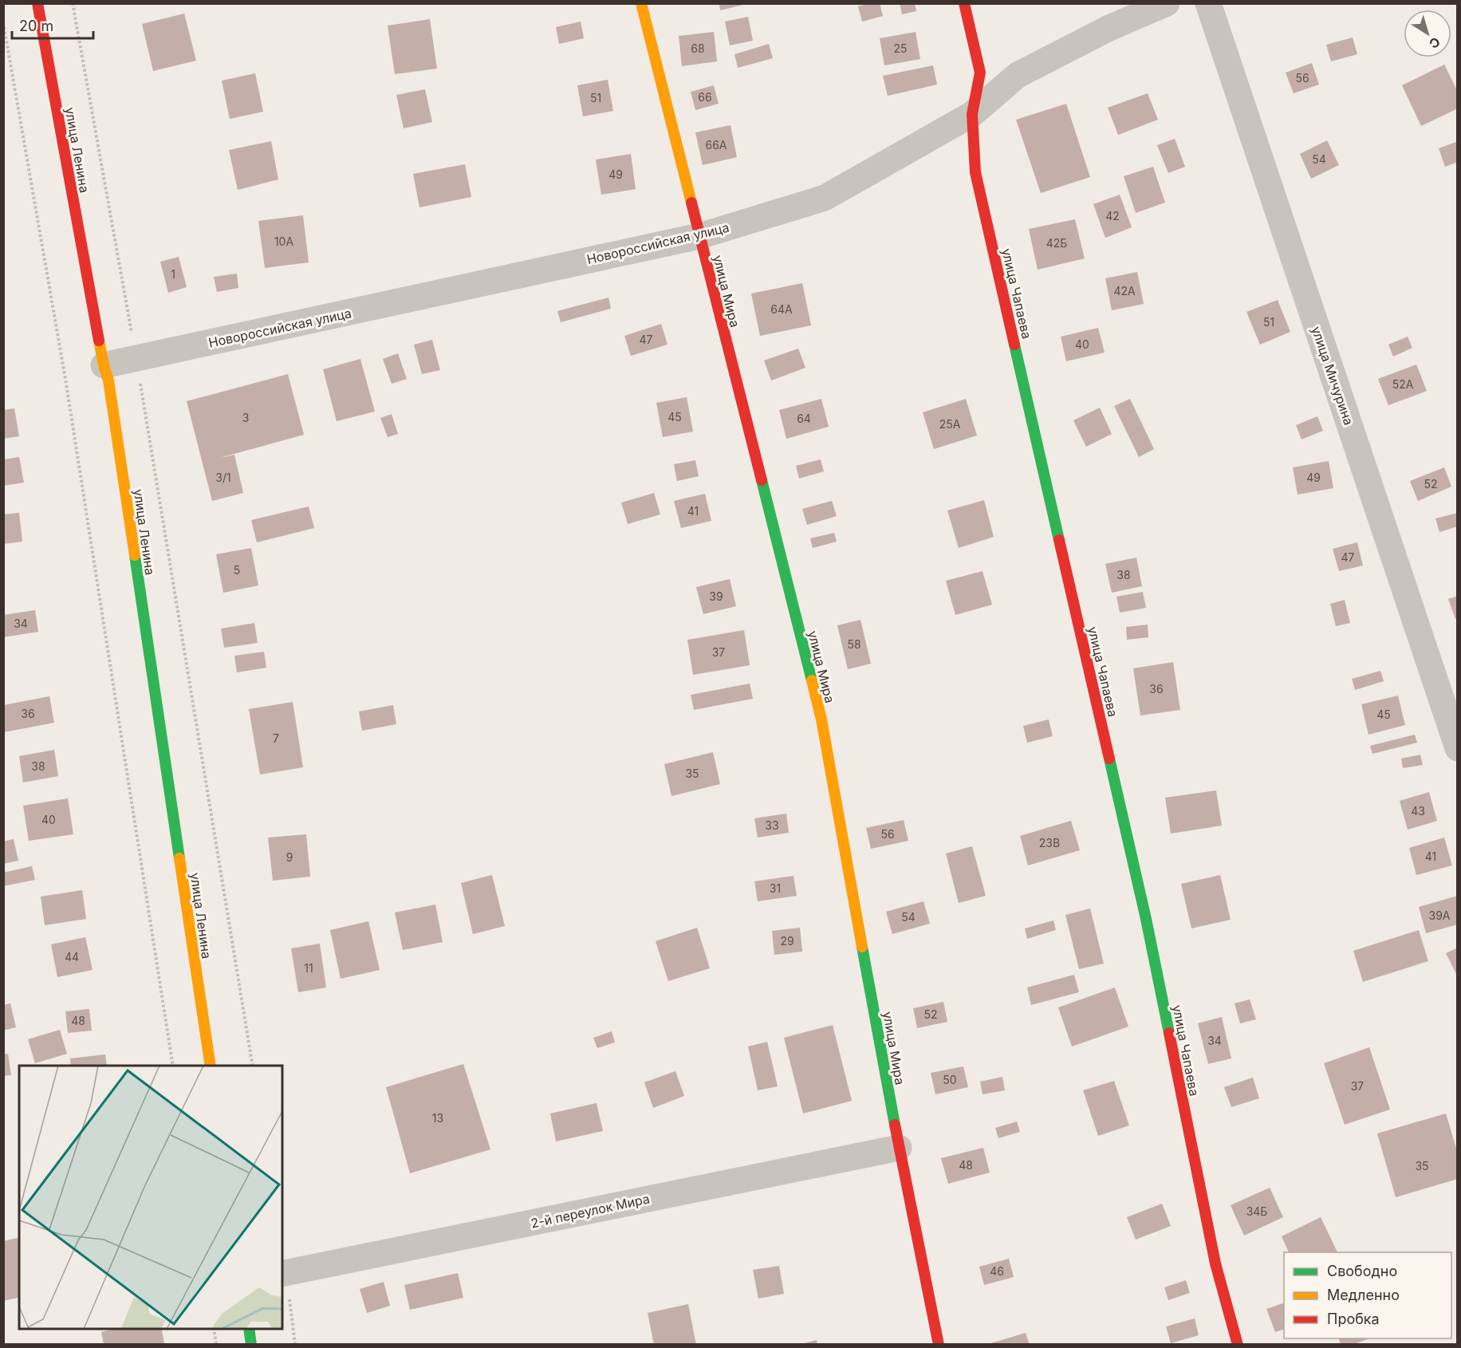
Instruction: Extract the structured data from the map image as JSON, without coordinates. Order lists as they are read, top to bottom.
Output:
{
  "streets": {
    "street": [
      "улица Ленина",
      "Новороссийская улица",
      "улица Мира",
      "улица Чапаева",
      "улица Мичурина",
      "2-й переулок Мира"
    ]
  },
  "crossings": [
    ["улица Ленина", "Новороссийская улица"],
    ["Новороссийская улица", "улица Мира"],
    ["Новороссийская улица", "улица Чапаева"],
    ["улица Мира", "2-й переулок Мира"]
  ],
  "house_numbers": [
    "68",
    "25",
    "56",
    "66",
    "51",
    "66А",
    "54",
    "49",
    "42",
    "10А",
    "42Б",
    "1",
    "42А",
    "64А",
    "51",
    "47",
    "40",
    "52А",
    "45",
    "3",
    "64",
    "25А",
    "3/1",
    "49",
    "52",
    "41",
    "47",
    "5",
    "38",
    "39",
    "34",
    "58",
    "37",
    "36",
    "36",
    "45",
    "7",
    "38",
    "35",
    "43",
    "40",
    "33",
    "56",
    "23В",
    "41",
    "9",
    "31",
    "39А",
    "54",
    "29",
    "44",
    "11",
    "52",
    "48",
    "34",
    "50",
    "37",
    "13",
    "48",
    "35",
    "34Б",
    "46"
  ],
  "legend": ["Свободно", "Медленно", "Пробка"],
  "scale_bar": "20 m",
  "north": "bottom right"
}
